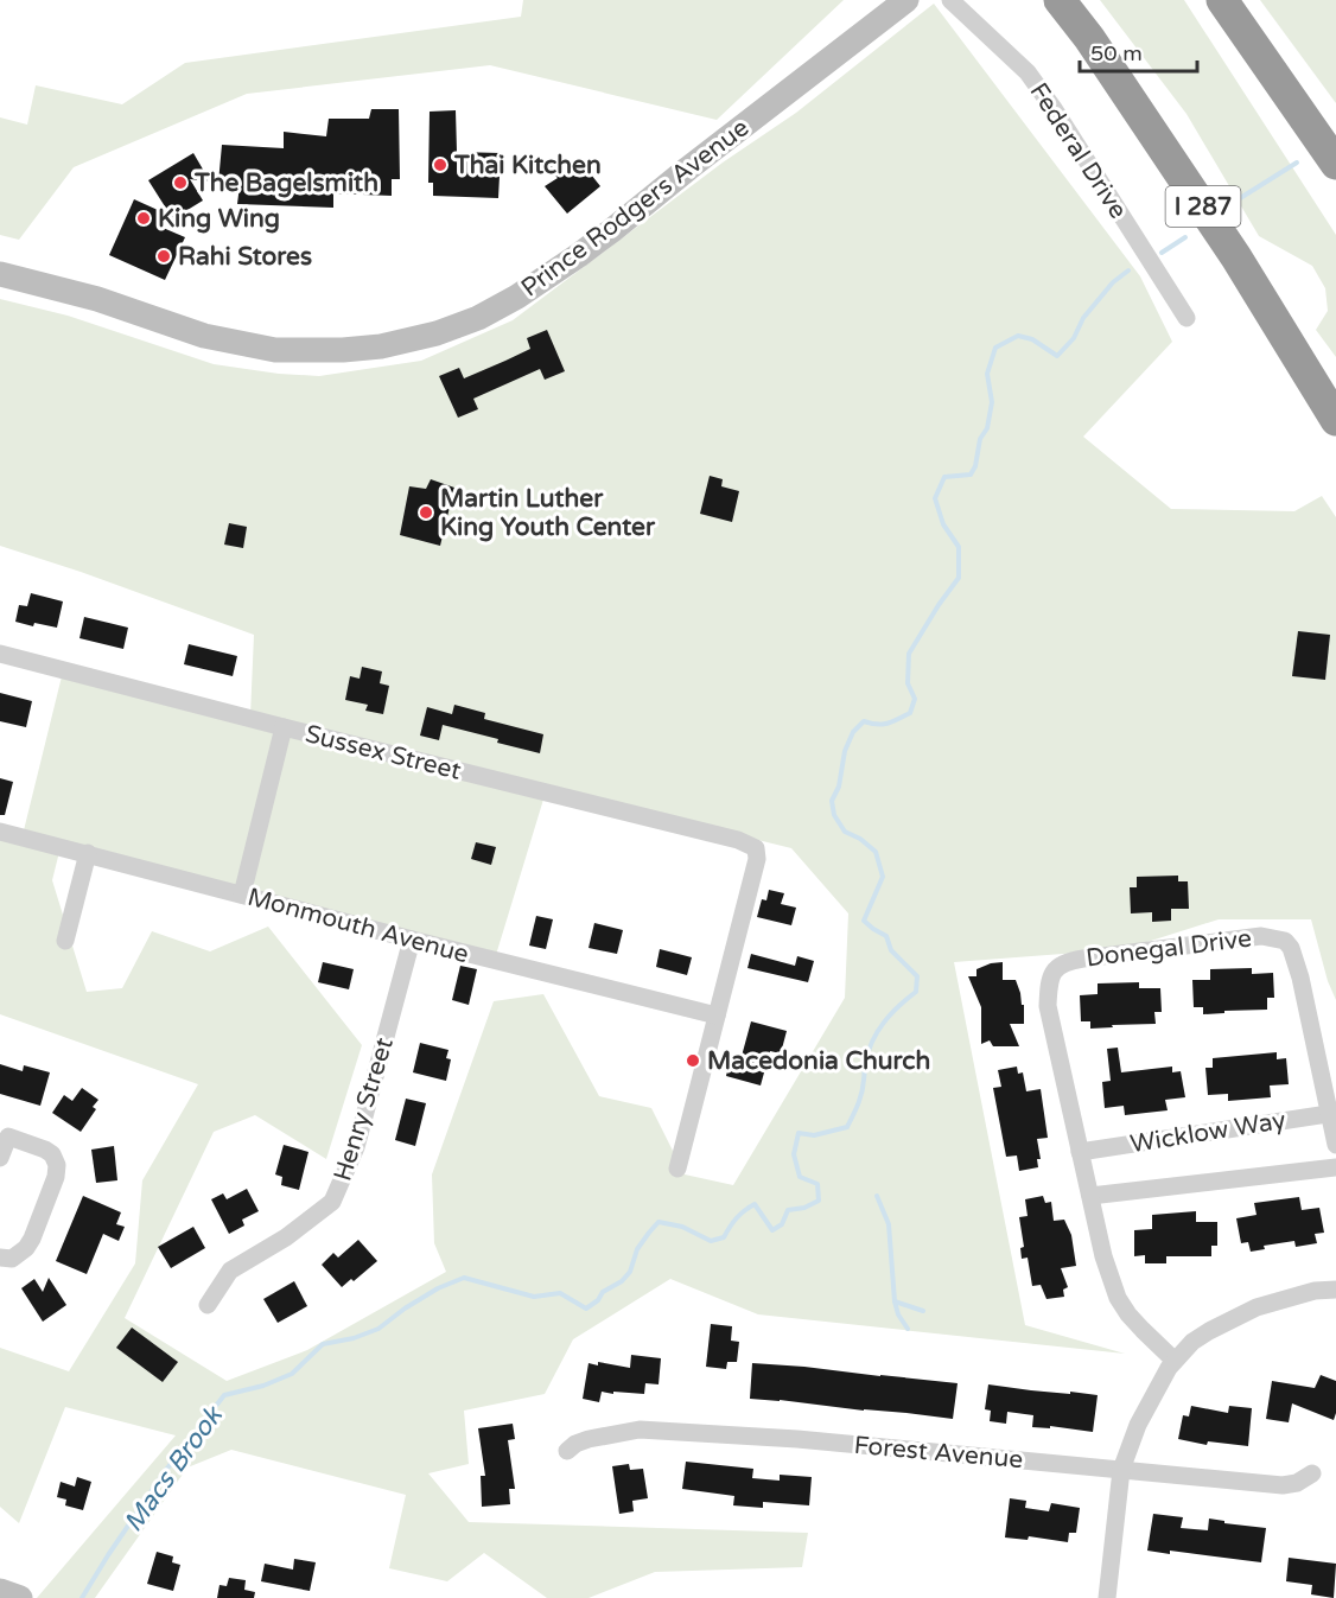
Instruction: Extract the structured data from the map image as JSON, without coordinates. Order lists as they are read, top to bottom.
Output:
{
  "streets": {
    "highway": ["I 287"],
    "street": [
      "Federal Drive",
      "Prince Rodgers Avenue",
      "Sussex Street",
      "Monmouth Avenue",
      "Donegal Drive",
      "Henry Street",
      "Wicklow Way",
      "Forest Avenue"
    ]
  },
  "crossings": [
    ["Sussex Street", "Monmouth Avenue"],
    ["Monmouth Avenue", "Henry Street"],
    ["Donegal Drive", "Wicklow Way"]
  ],
  "water": ["Macs Brook"],
  "places": [
    "Thai Kitchen",
    "The Bagelsmith",
    "King Wing",
    "Rahi Stores",
    "Martin Luther King Youth Center",
    "Macedonia Church"
  ],
  "scale_bar": "50 m"
}
